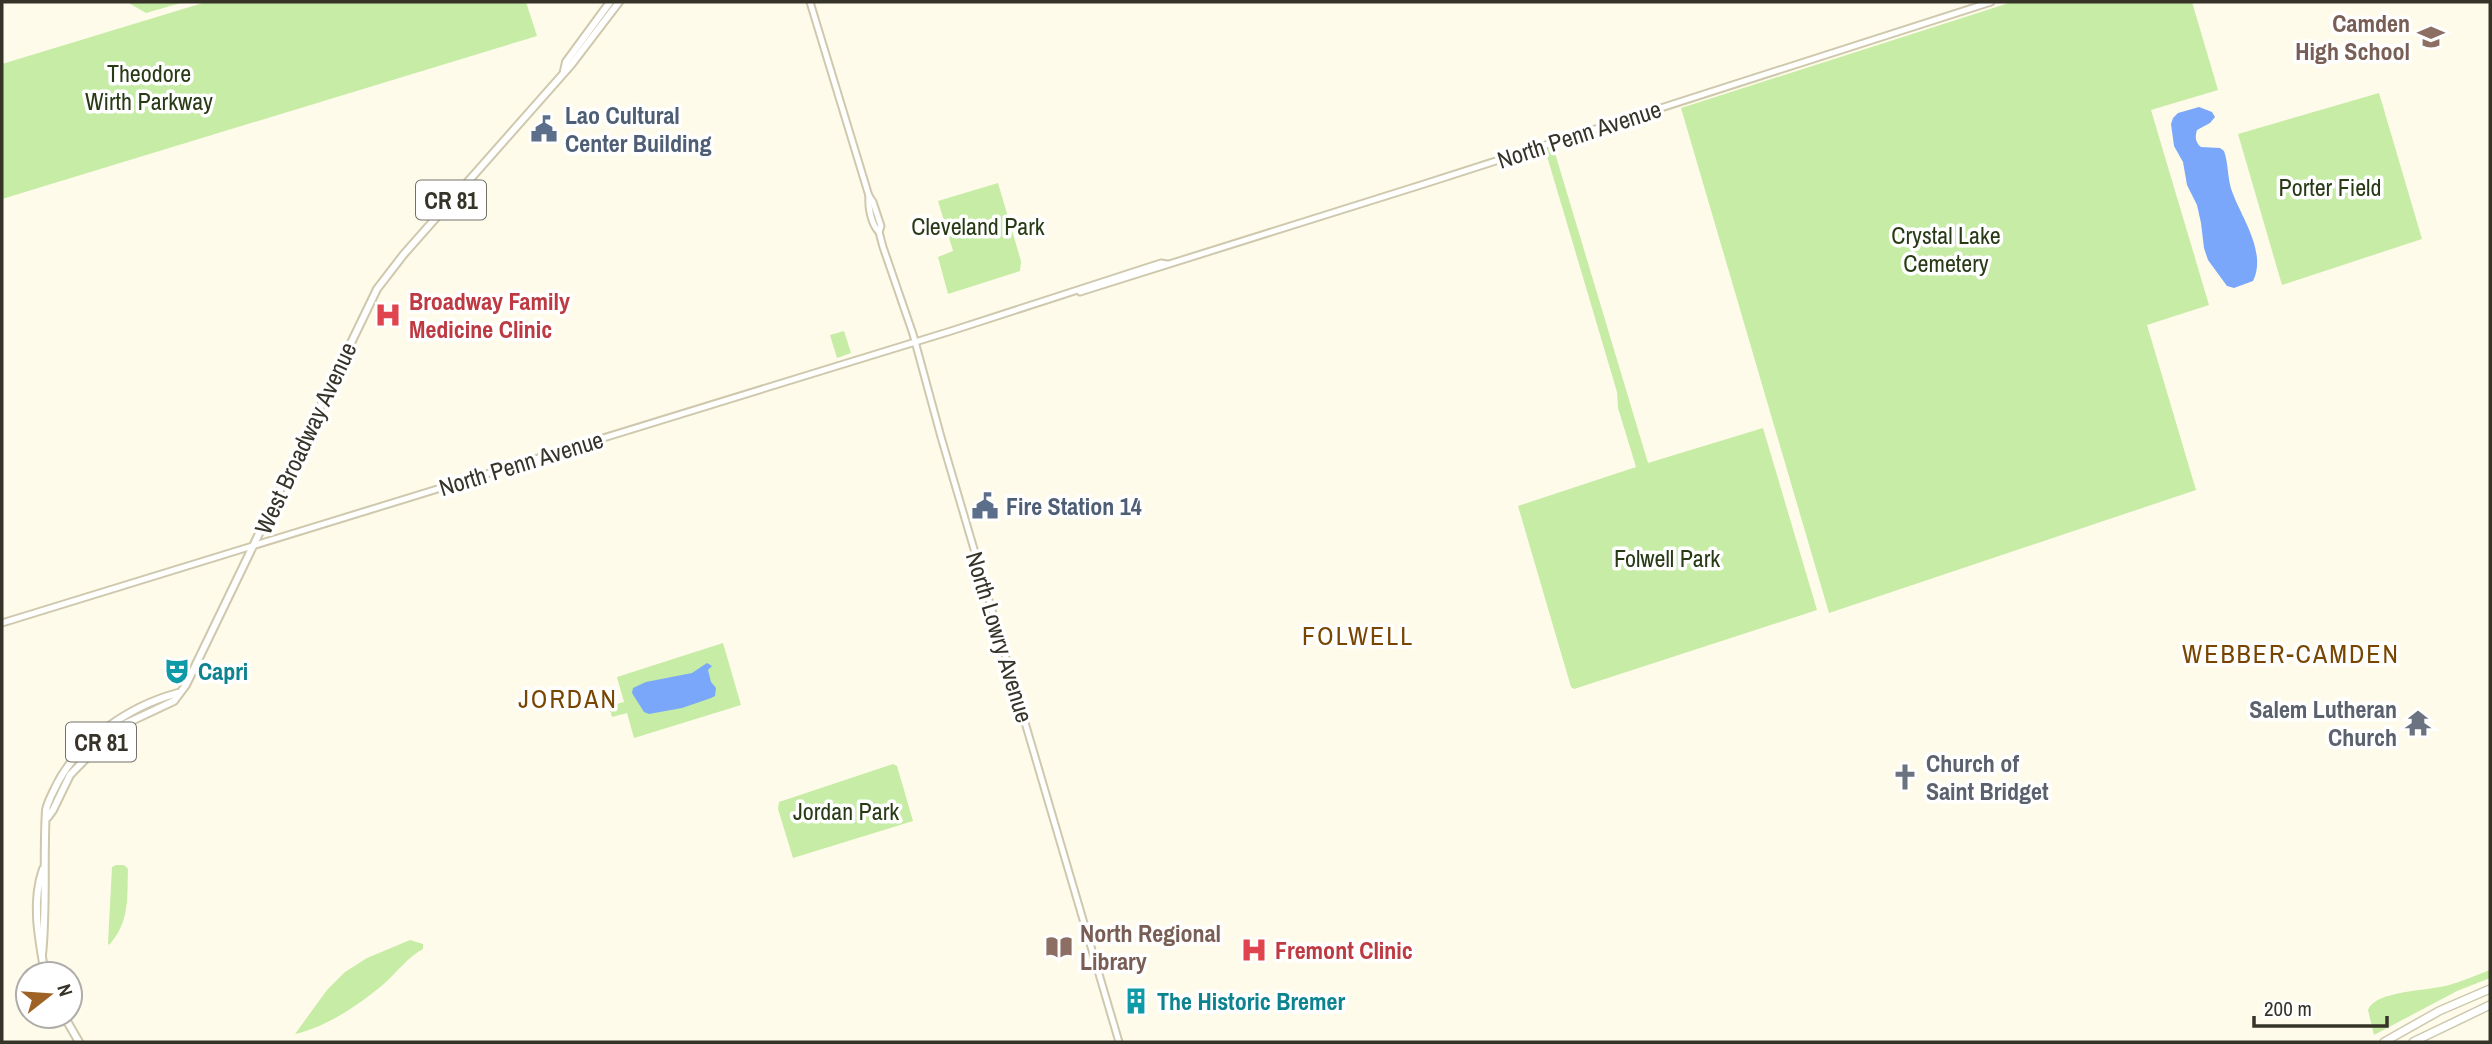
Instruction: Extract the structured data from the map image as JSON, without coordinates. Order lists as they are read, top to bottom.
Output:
{
  "streets": {
    "main road": [
      "North Penn Avenue",
      "CR 81",
      "West Broadway Avenue",
      "North Lowry Avenue"
    ]
  },
  "crossings": [
    ["North Penn Avenue", "West Broadway Avenue"],
    ["North Penn Avenue", "North Lowry Avenue"]
  ],
  "districts": ["FOLWELL", "WEBBER-CAMDEN", "JORDAN"],
  "parks": [
    "Theodore Wirth Parkway",
    "Porter Field",
    "Cleveland Park",
    "Crystal Lake Cemetery",
    "Folwell Park",
    "Jordan Park"
  ],
  "places": {
    "school or university": ["Camden High School"],
    "public building": ["Lao Cultural Center Building", "Fire Station 14"],
    "hospital": ["Broadway Family Medicine Clinic", "Fremont Clinic"],
    "theatre": ["Capri"],
    "temple": ["Salem Lutheran Church"],
    "church": ["Church of Saint Bridget"],
    "library": ["North Regional Library"],
    "building": ["The Historic Bremer"]
  },
  "scale_bar": "200 m",
  "north": "right"
}
